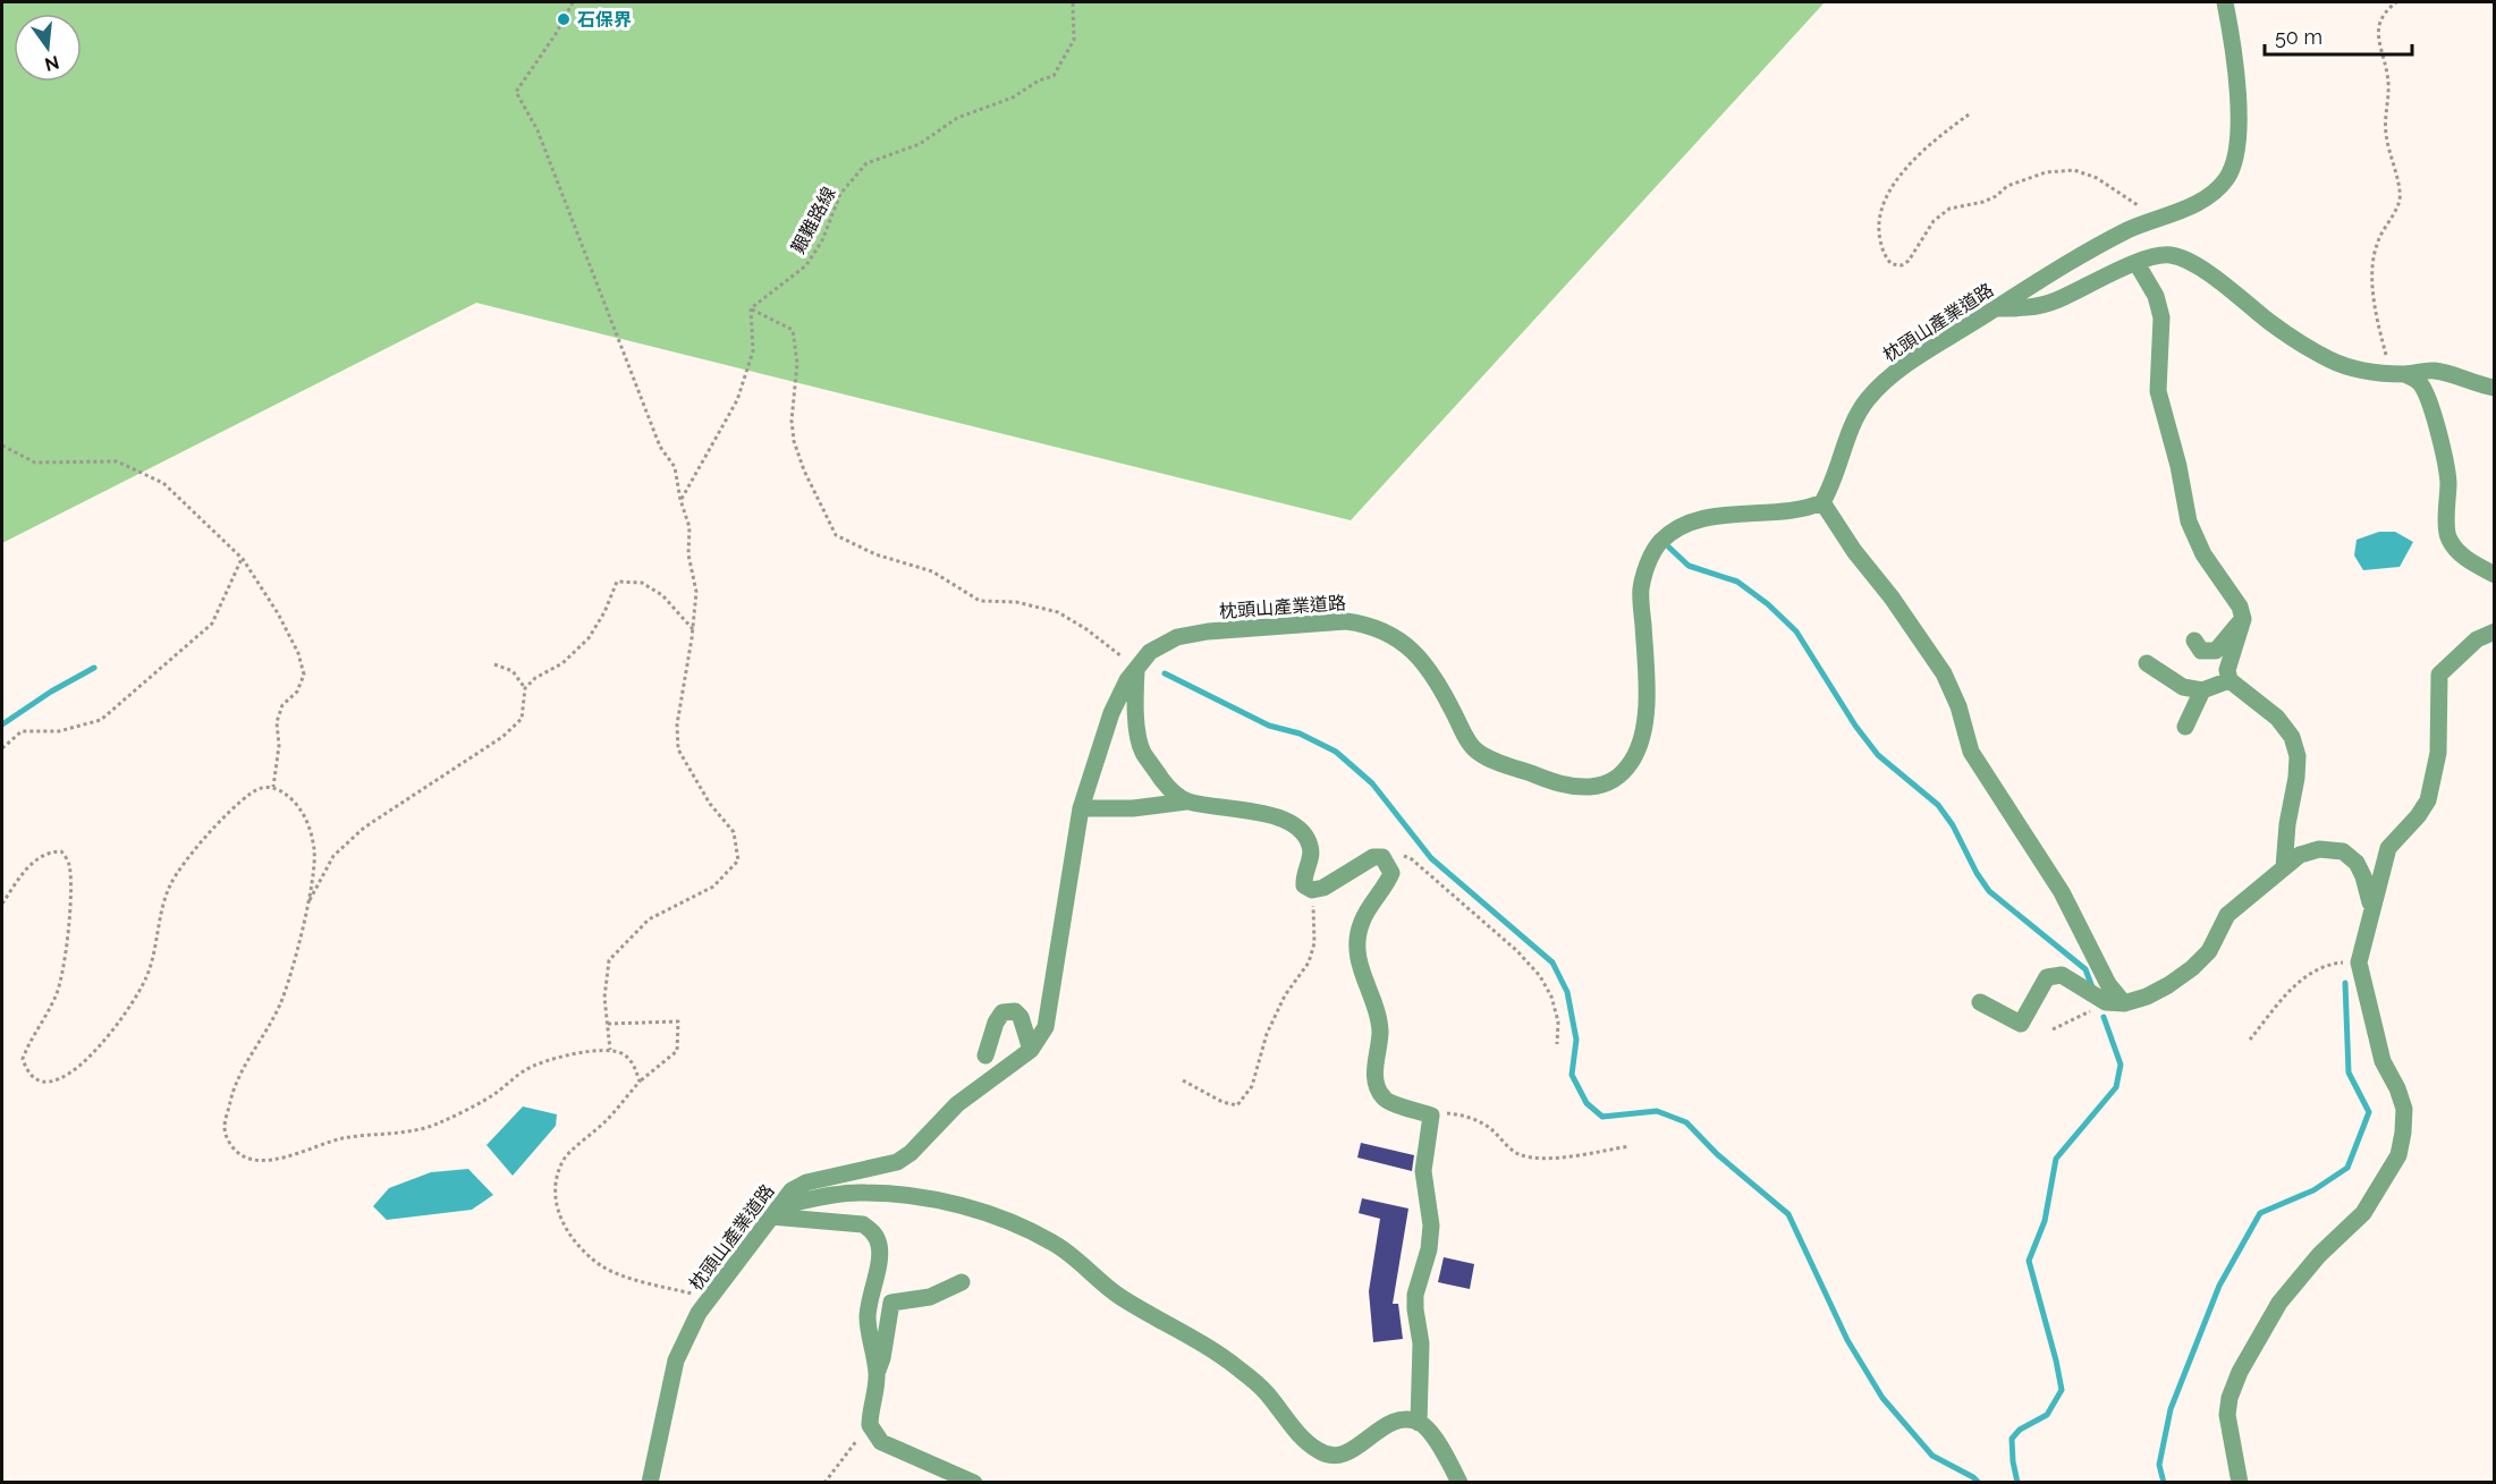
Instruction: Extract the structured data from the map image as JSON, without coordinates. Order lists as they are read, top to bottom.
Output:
{
  "streets": {
    "street": ["枕頭山產業道路"],
    "path": ["艱難路線"]
  },
  "places": ["石保界"],
  "scale_bar": "50 m",
  "north": "bottom"
}
